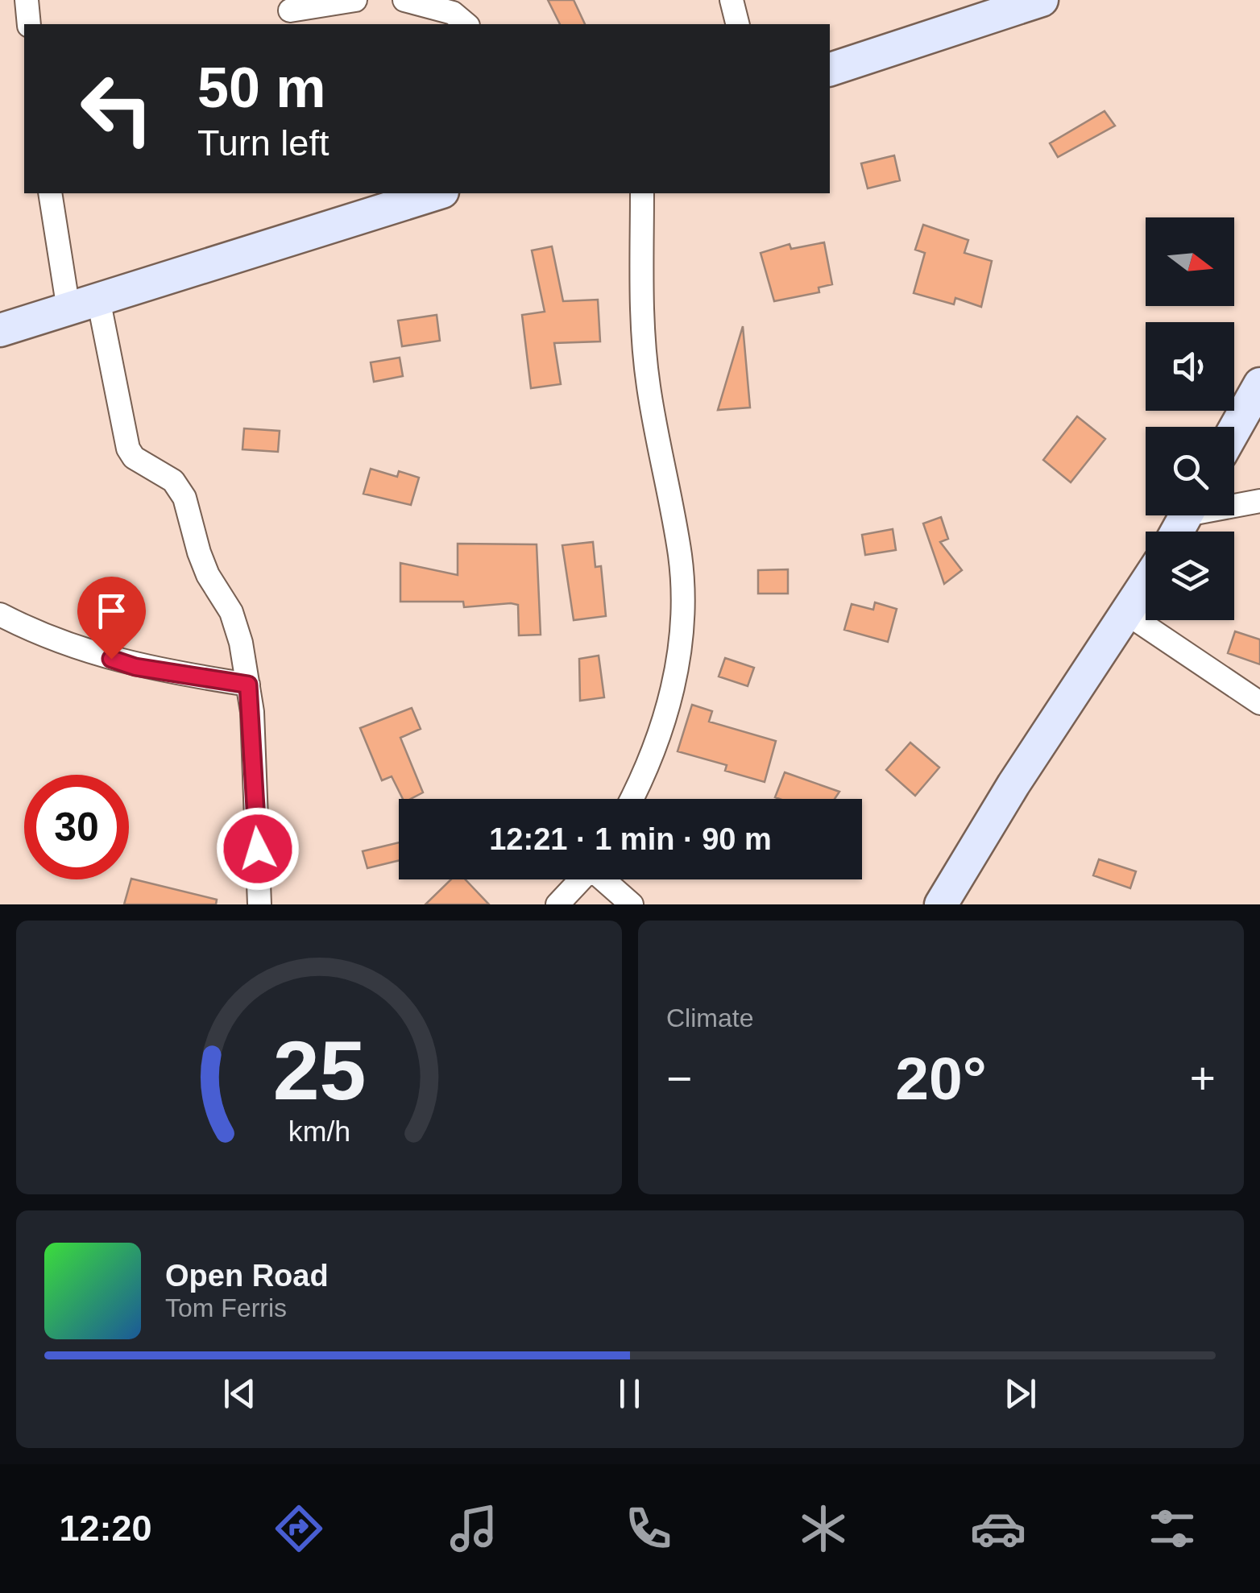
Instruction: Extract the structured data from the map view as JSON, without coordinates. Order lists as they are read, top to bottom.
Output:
{
  "north": "right",
  "page": {
    "turn": ["50 m", "Turn left"],
    "limit": "30",
    "trip": "12:21 · 1 min · 90 m",
    "tile": "Climate",
    "heat": ["−", "20°", "+"],
    "song": ["Open Road", "Tom Ferris"],
    "tabs": "12:20",
    "gauge": ["25", "km/h"]
  }
}
